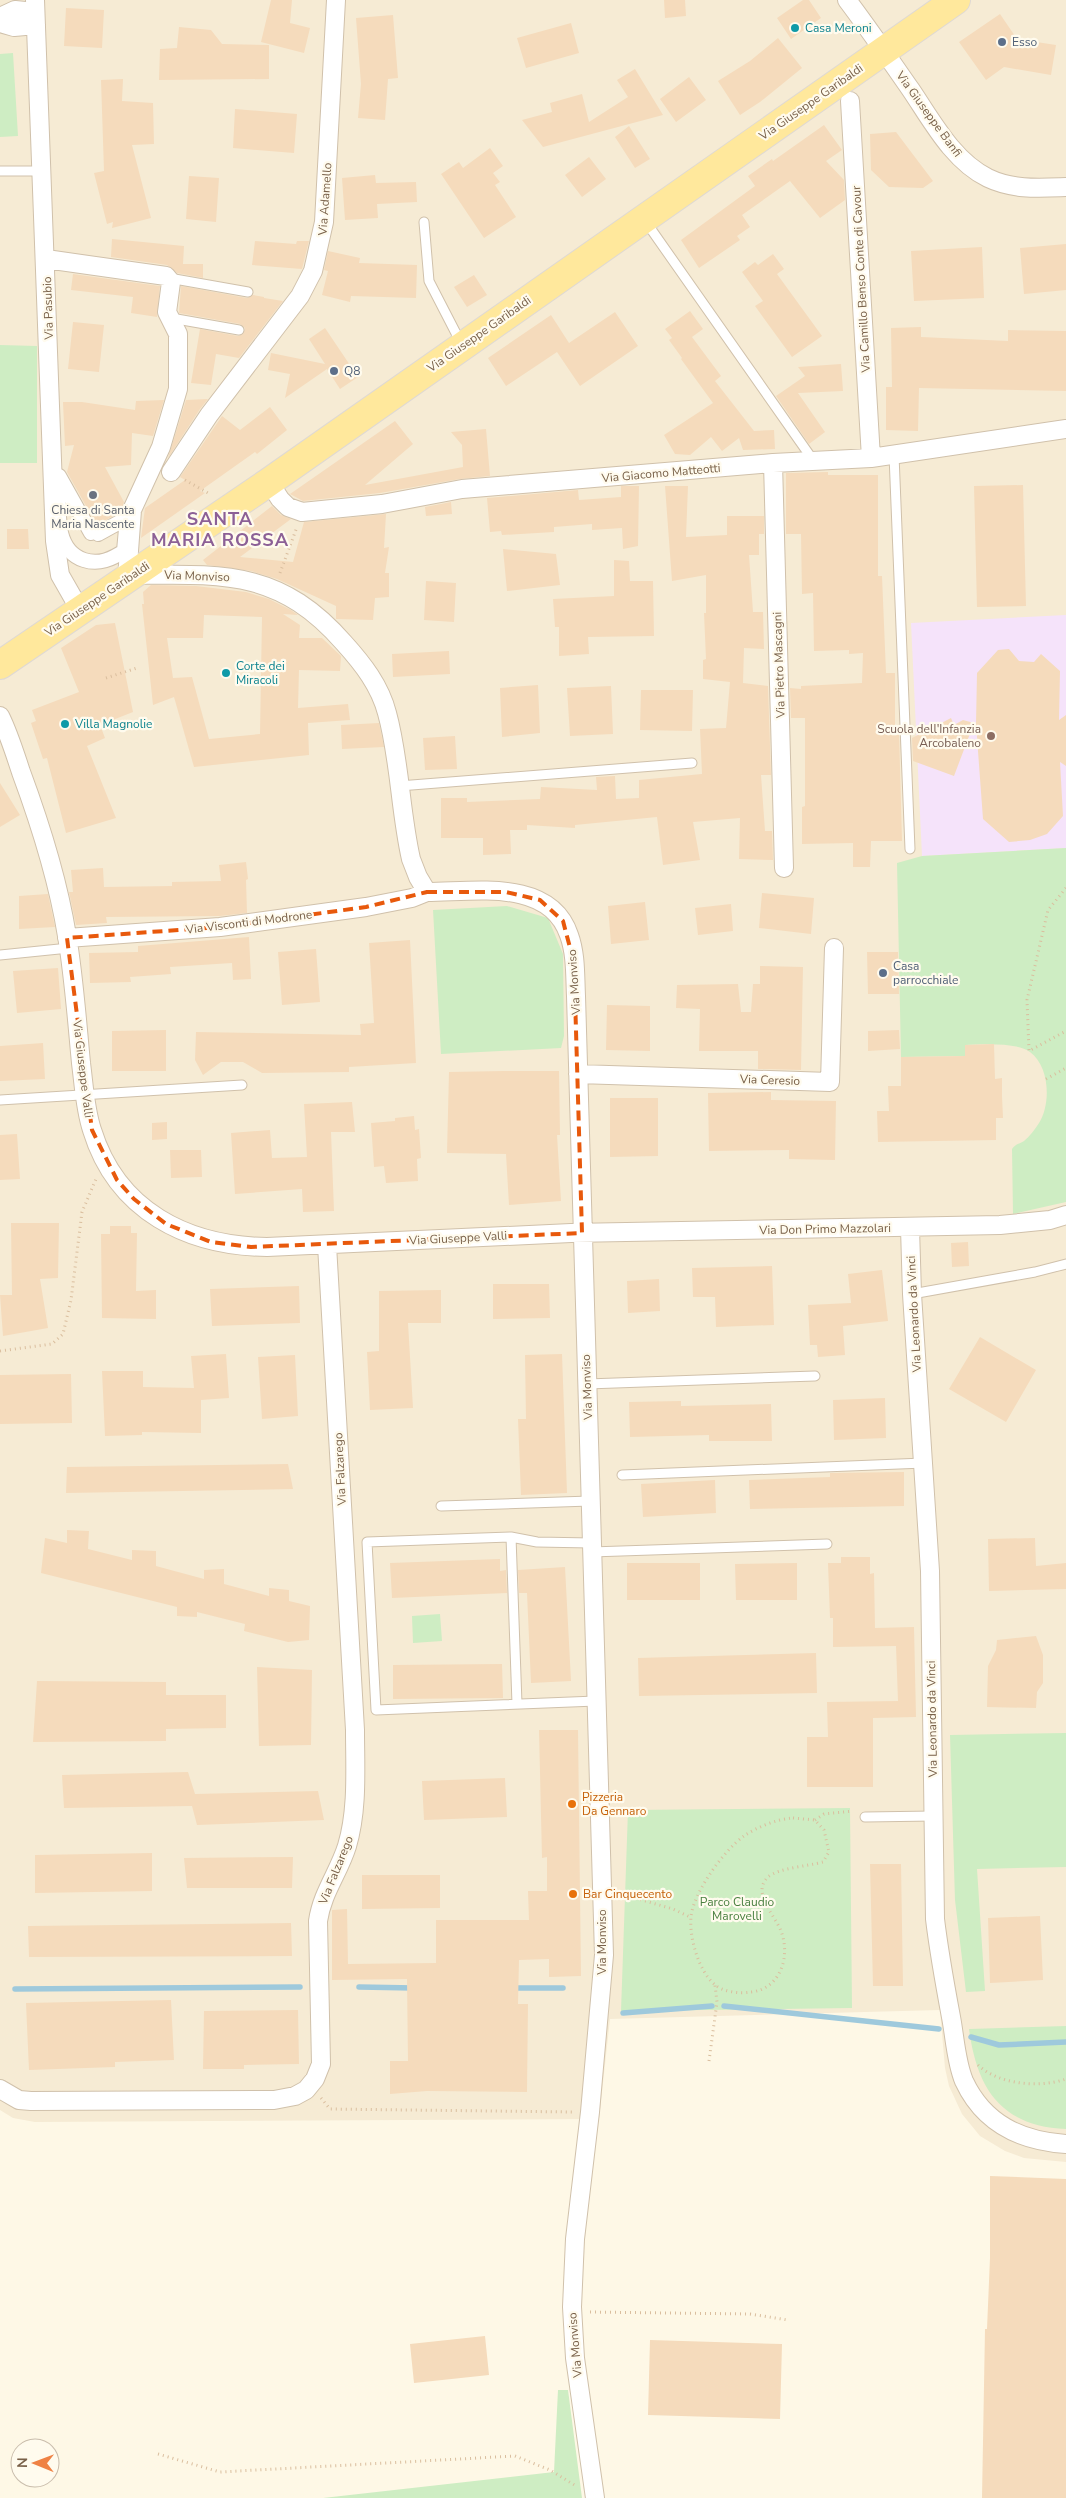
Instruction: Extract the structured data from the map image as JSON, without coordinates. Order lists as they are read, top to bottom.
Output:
{
  "streets": {
    "main road": ["Via Giuseppe Garibaldi"],
    "street": [
      "Via Giuseppe Banfi",
      "Via Adamello",
      "Via Camillo Benso Conte di Cavour",
      "Via Pasubio",
      "Via Giacomo Matteotti",
      "Via Monviso",
      "Via Pietro Mascagni",
      "Via Visconti di Modrone",
      "Via Giuseppe Valli",
      "Via Ceresio",
      "Via Don Primo Mazzolari",
      "Via Leonardo da Vinci",
      "Via Falzarego"
    ]
  },
  "crossings": [
    ["Via Giuseppe Garibaldi", "Via Giuseppe Banfi"],
    ["Via Giuseppe Garibaldi", "Via Pasubio"],
    ["Via Giuseppe Garibaldi", "Via Monviso"],
    ["Via Camillo Benso Conte di Cavour", "Via Giacomo Matteotti"],
    ["Via Giacomo Matteotti", "Via Pietro Mascagni"],
    ["Via Monviso", "Via Visconti di Modrone"],
    ["Via Monviso", "Via Giuseppe Valli"],
    ["Via Monviso", "Via Ceresio"],
    ["Via Monviso", "Via Don Primo Mazzolari"],
    ["Via Visconti di Modrone", "Via Giuseppe Valli"],
    ["Via Giuseppe Valli", "Via Don Primo Mazzolari"],
    ["Via Giuseppe Valli", "Via Falzarego"],
    ["Via Don Primo Mazzolari", "Via Leonardo da Vinci"]
  ],
  "districts": ["SANTA MARIA ROSSA"],
  "parks": ["Parco Claudio Marovelli"],
  "places": [
    "Casa Meroni",
    "Esso",
    "Q8",
    "Chiesa di Santa Maria Nascente",
    "Corte dei Miracoli",
    "Villa Magnolie",
    "Scuola dell'Infanzia Arcobaleno",
    "Casa parrocchiale",
    "Pizzeria Da Gennaro",
    "Bar Cinquecento"
  ],
  "north": "left"
}
